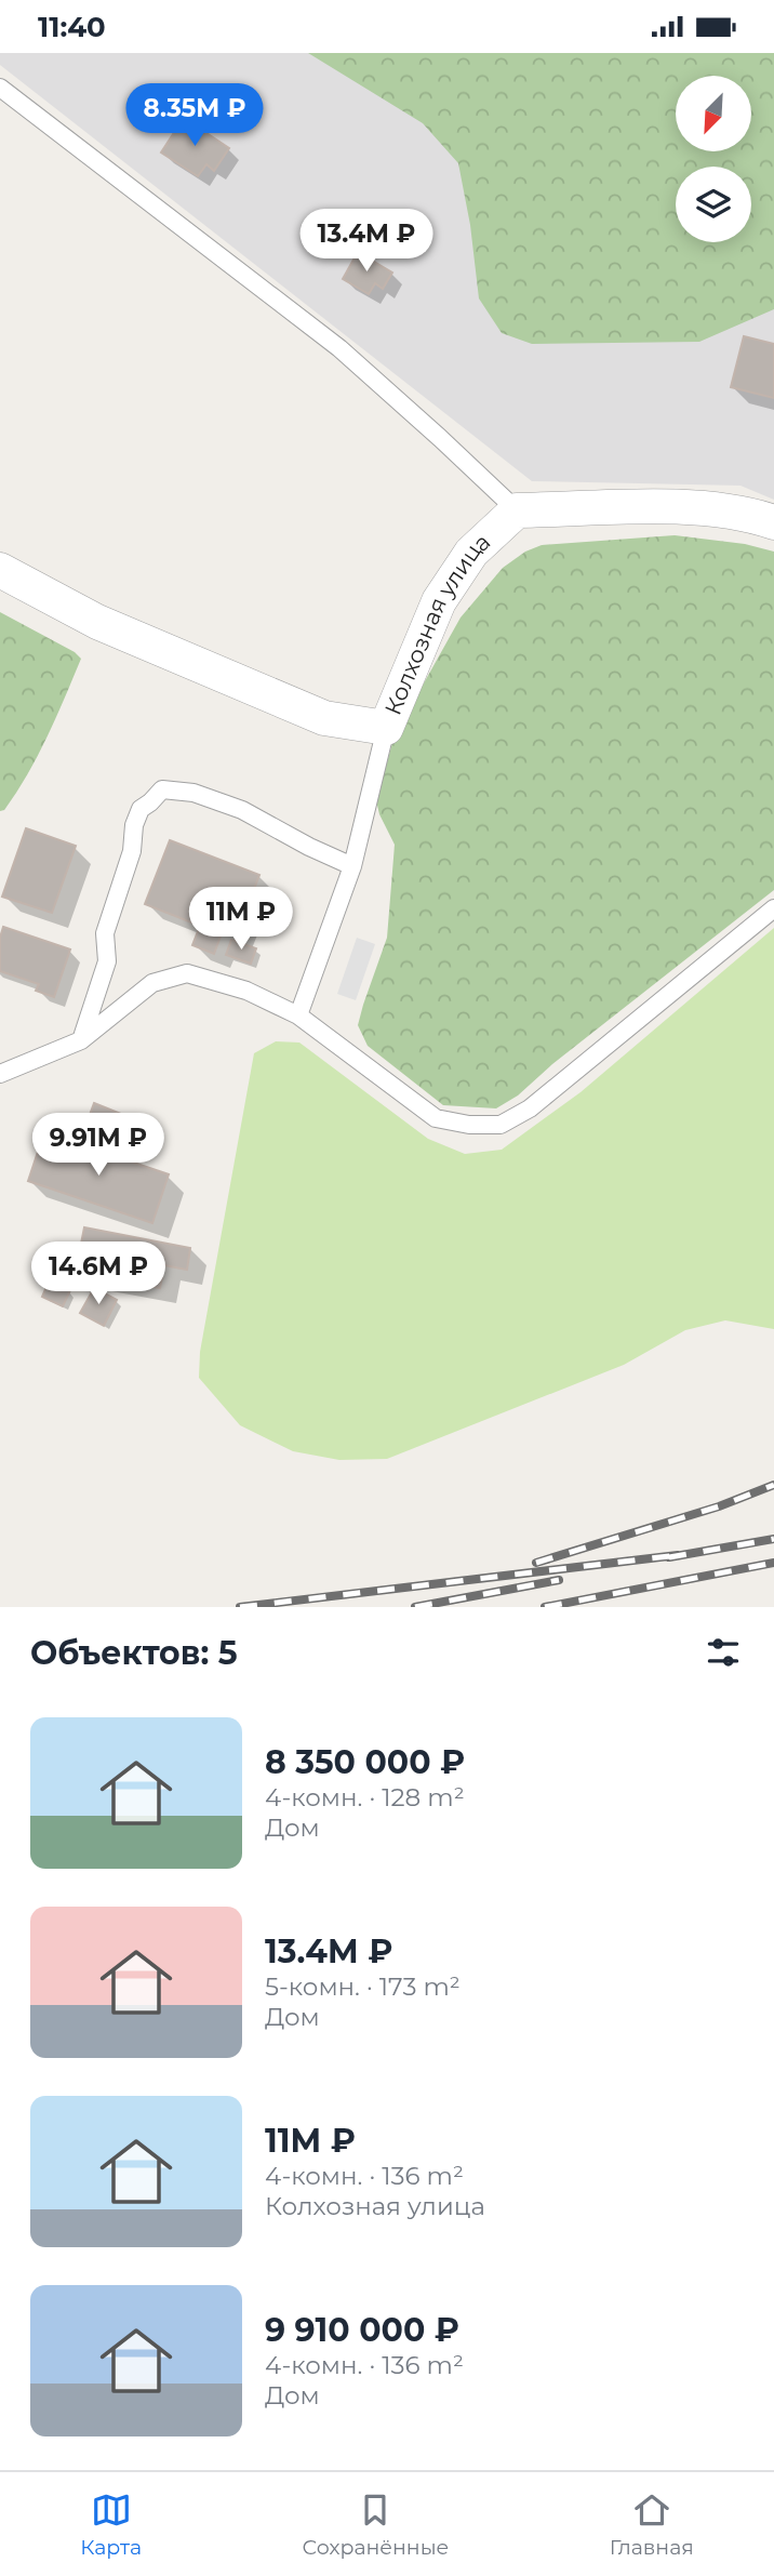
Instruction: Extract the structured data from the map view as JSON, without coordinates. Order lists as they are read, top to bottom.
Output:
{
  "streets": {
    "street": ["Колхозная улица"]
  },
  "north": "bottom left",
  "page": {
    "status": "11:40",
    "price": [
      "8.35M ₽",
      "13.4M ₽",
      "11M ₽",
      "9.91M ₽",
      "14.6M ₽"
    ],
    "heading": "Объектов: 5",
    "list": [
      {
        "name": "8 350 000 ₽",
        "note": "4-комн. · 128 m² · Дом"
      },
      {
        "name": "13.4M ₽",
        "note": "5-комн. · 173 m² · Дом"
      },
      {
        "name": "11M ₽",
        "note": "4-комн. · 136 m² · Колхозная улица"
      },
      {
        "name": "9 910 000 ₽",
        "note": "4-комн. · 136 m² · Дом"
      }
    ],
    "tabs": ["Карта", "Сохранённые", "Главная"]
  }
}
